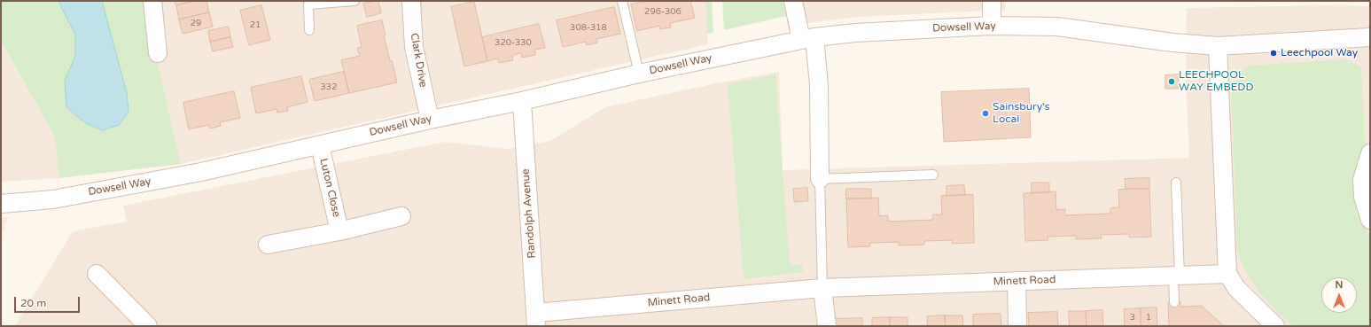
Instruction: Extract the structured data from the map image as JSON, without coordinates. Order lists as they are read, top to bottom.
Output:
{
  "streets": {
    "street": [
      "Dowsell Way",
      "Clark Drive",
      "Luton Close",
      "Randolph Avenue",
      "Minett Road"
    ]
  },
  "crossings": [
    ["Dowsell Way", "Clark Drive"],
    ["Dowsell Way", "Luton Close"],
    ["Dowsell Way", "Randolph Avenue"],
    ["Randolph Avenue", "Minett Road"]
  ],
  "places": ["Leechpool Way", "LEECHPOOL WAY EMBEDD", "Sainsbury's Local"],
  "house_numbers": [
    "296-306",
    "29",
    "21",
    "308-318",
    "320-330",
    "332",
    "3",
    "1"
  ],
  "scale_bar": "20 m",
  "north": "top"
}
